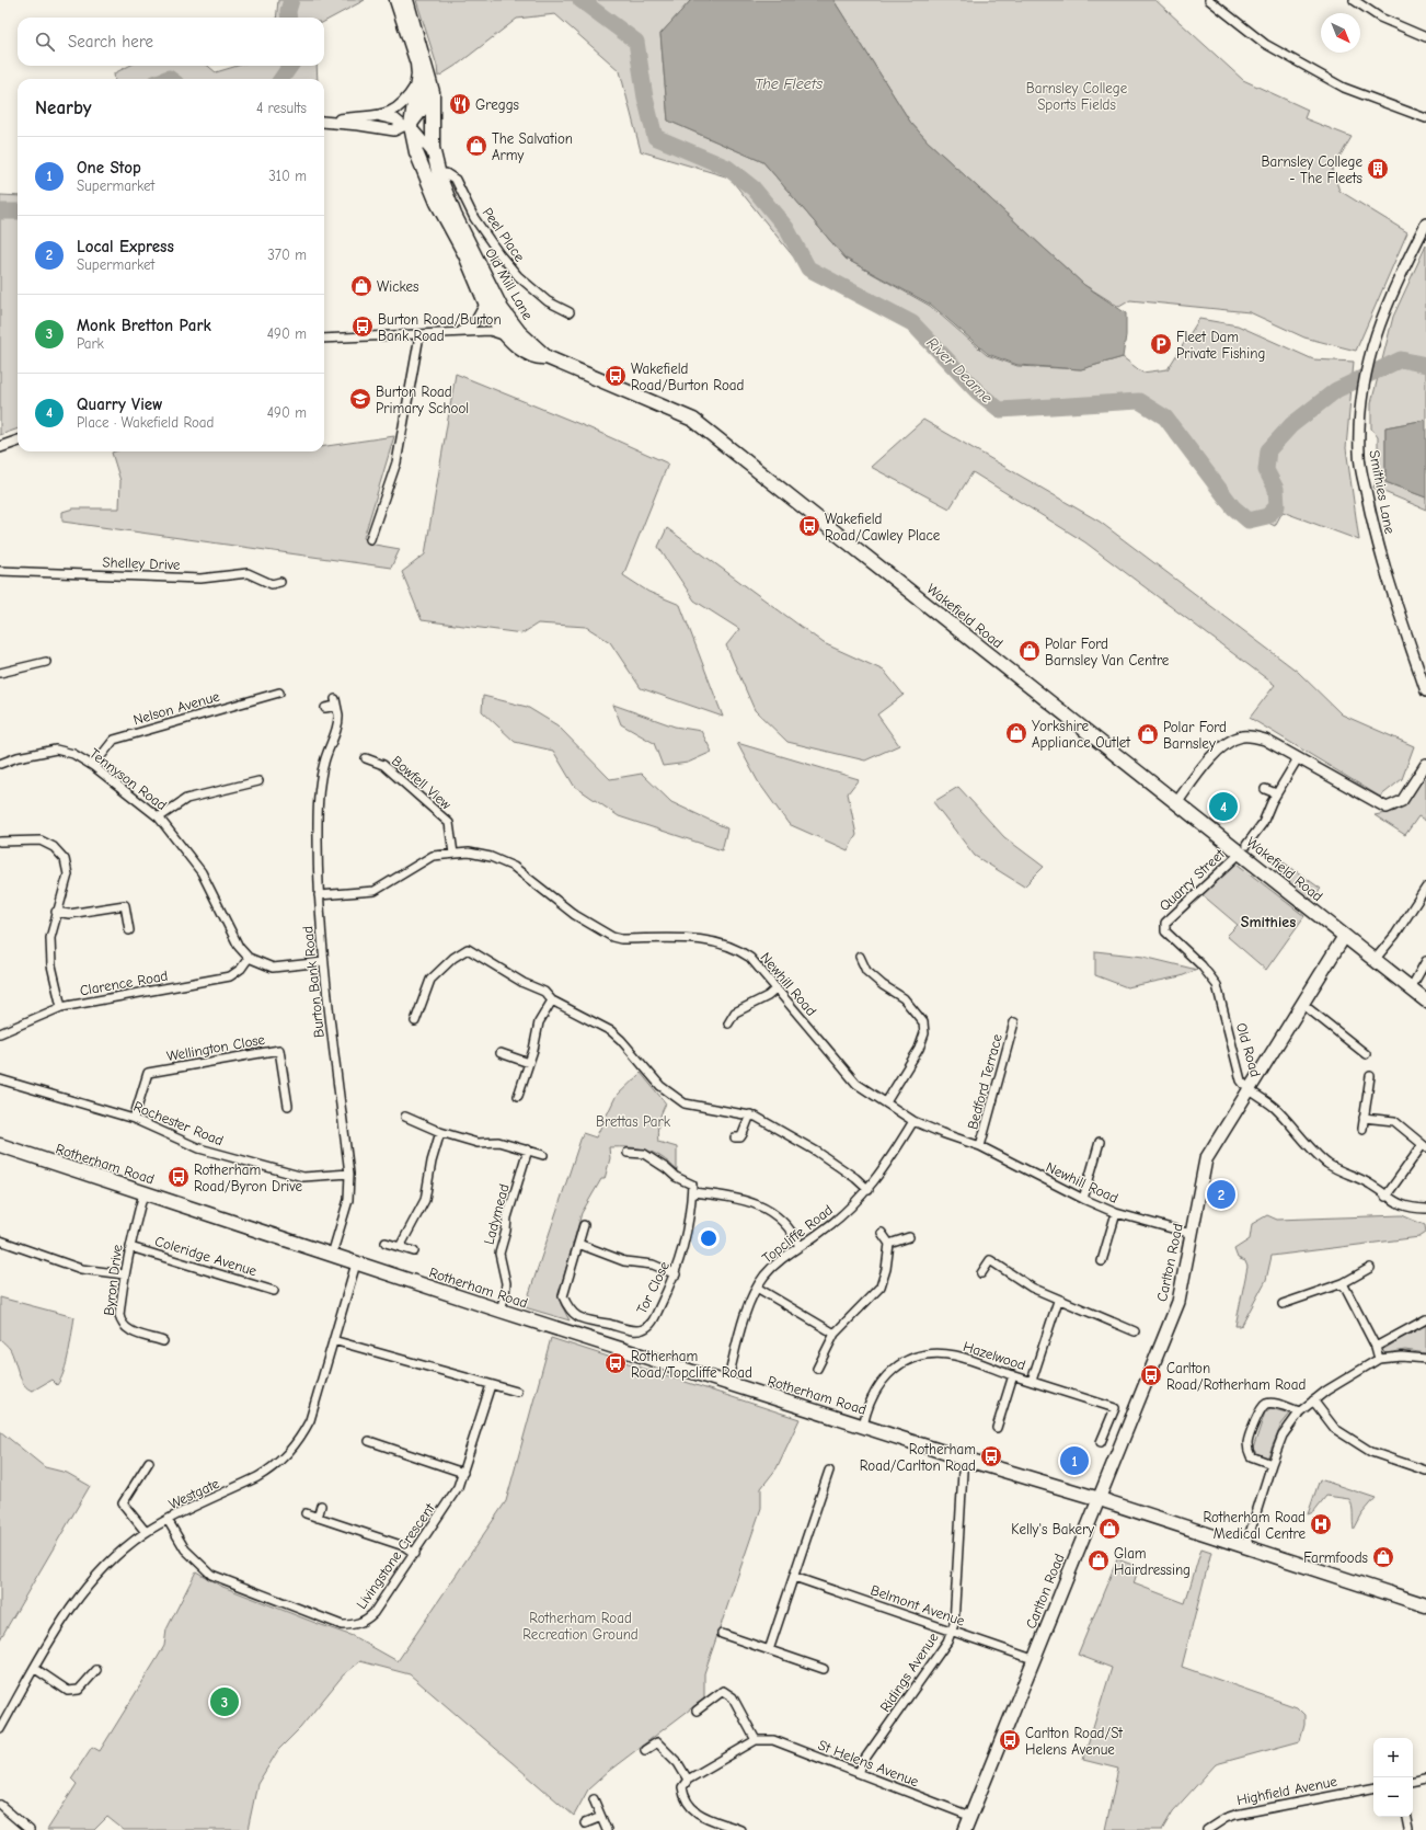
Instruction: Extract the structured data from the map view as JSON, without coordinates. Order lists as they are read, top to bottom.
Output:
{
  "streets": {
    "main road": [
      "Old Mill Lane",
      "Wakefield Road",
      "Rotherham Road",
      "Carlton Road"
    ],
    "street": [
      "Peel Place",
      "Smithies Lane",
      "Shelley Drive",
      "Nelson Avenue",
      "Tennyson Road",
      "Bowfell View",
      "Quarry Street",
      "Burton Bank Road",
      "Clarence Road",
      "Newhill Road",
      "Wellington Close",
      "Old Road",
      "Bedford Terrace",
      "Rochester Road",
      "Ladymead",
      "Topcliffe Road",
      "Coleridge Avenue",
      "Byron Drive",
      "Tor Close",
      "Hazelwood",
      "Westgate",
      "Livingstone Crescent",
      "Belmont Avenue",
      "Ridings Avenue",
      "St Helens Avenue",
      "Highfield Avenue"
    ]
  },
  "crossings": [
    ["Peel Place", "Old Mill Lane"],
    ["Old Mill Lane", "Wakefield Road"],
    ["Wakefield Road", "Quarry Street"],
    ["Wakefield Road", "Carlton Road"],
    ["Nelson Avenue", "Tennyson Road"],
    ["Tennyson Road", "Clarence Road"],
    ["Bowfell View", "Newhill Road"],
    ["Quarry Street", "Old Road"],
    ["Burton Bank Road", "Newhill Road"],
    ["Burton Bank Road", "Rochester Road"],
    ["Burton Bank Road", "Rotherham Road"],
    ["Newhill Road", "Bedford Terrace"],
    ["Newhill Road", "Topcliffe Road"],
    ["Newhill Road", "Carlton Road"],
    ["Wellington Close", "Rochester Road"],
    ["Old Road", "Carlton Road"],
    ["Rotherham Road", "Ladymead"],
    ["Rotherham Road", "Topcliffe Road"],
    ["Rotherham Road", "Carlton Road"],
    ["Rotherham Road", "Byron Drive"],
    ["Rotherham Road", "Hazelwood"],
    ["Rotherham Road", "Westgate"],
    ["Coleridge Avenue", "Byron Drive"],
    ["Carlton Road", "Belmont Avenue"],
    ["Carlton Road", "St Helens Avenue"],
    ["Westgate", "Livingstone Crescent"],
    ["Belmont Avenue", "Ridings Avenue"],
    ["Ridings Avenue", "St Helens Avenue"]
  ],
  "districts": ["Smithies"],
  "water": ["The Fleets", "River Dearne"],
  "parks": ["Barnsley College Sports Fields", "Brettas Park", "Rotherham Road Recreation Ground"],
  "places": {
    "restaurant": ["Greggs"],
    "shop": [
      "The Salvation Army",
      "Wickes",
      "Polar Ford Barnsley Van Centre",
      "Yorkshire Appliance Outlet",
      "Polar Ford Barnsley",
      "Kelly's Bakery",
      "Farmfoods",
      "Glam Hairdressing"
    ],
    "building": ["Barnsley College - The Fleets"],
    "bus stop": [
      "Burton Road/Burton Bank Road",
      "Wakefield Road/Burton Road",
      "Wakefield Road/Cawley Place",
      "Rotherham Road/Byron Drive",
      "Rotherham Road/Topcliffe Road",
      "Carlton Road/Rotherham Road",
      "Rotherham Road/Carlton Road",
      "Carlton Road/St Helens Avenue"
    ],
    "parking": ["Fleet Dam Private Fishing"],
    "school or university": ["Burton Road Primary School"],
    "hospital": ["Rotherham Road Medical Centre"]
  },
  "north": "bottom right",
  "page": {
    "search": "Search here",
    "heading": ["Nearby", "4 results"],
    "list": [
      {
        "mark": "1",
        "name": "One Stop",
        "note": "Supermarket",
        "value": "310 m"
      },
      {
        "mark": "2",
        "name": "Local Express",
        "note": "Supermarket",
        "value": "370 m"
      },
      {
        "mark": "3",
        "name": "Monk Bretton Park",
        "note": "Park",
        "value": "490 m"
      },
      {
        "mark": "4",
        "name": "Quarry View",
        "note": "Place · Wakefield Road",
        "value": "490 m"
      }
    ],
    "pins": [
      "4",
      "2",
      "1",
      "3"
    ],
    "map_buttons": ["+", "−"]
  }
}
